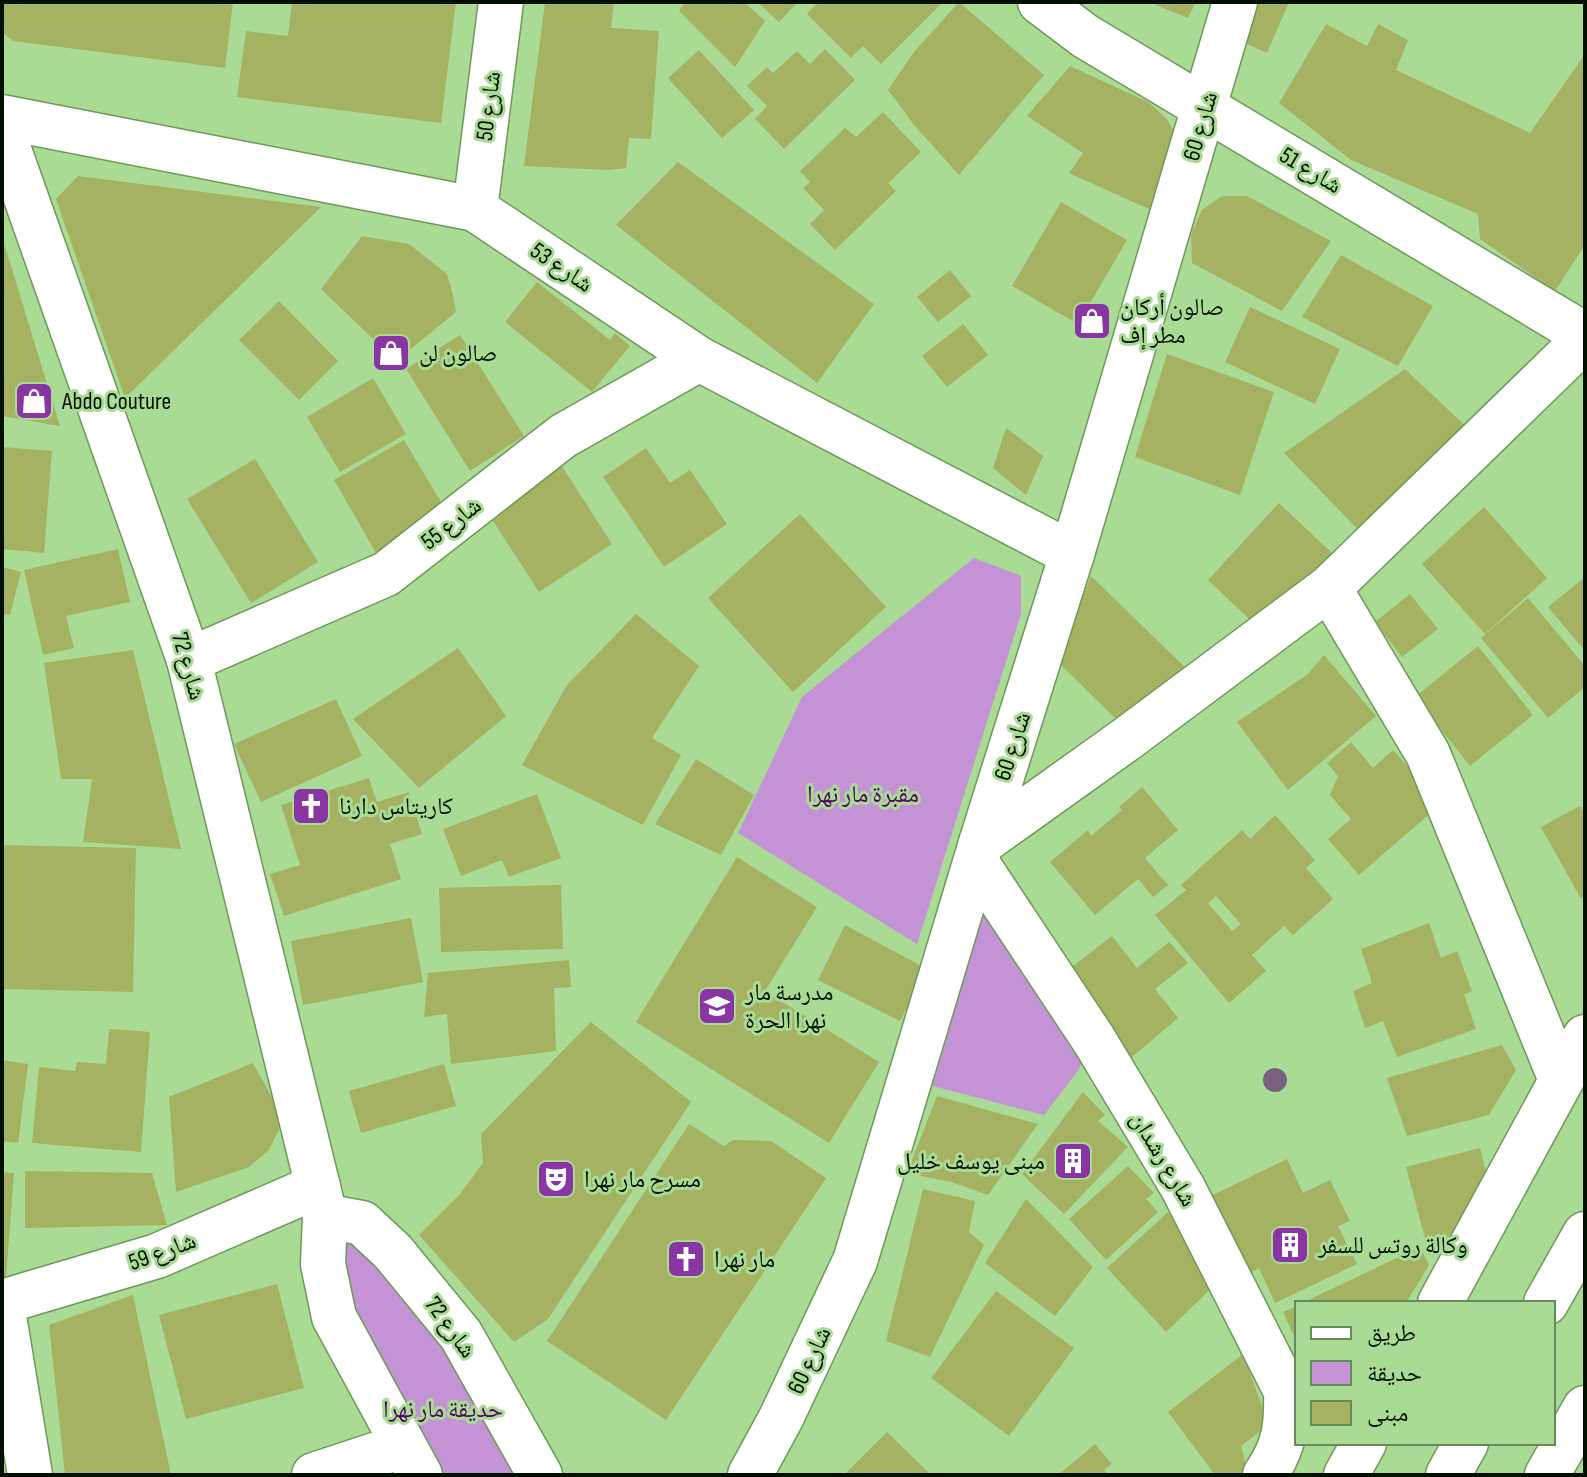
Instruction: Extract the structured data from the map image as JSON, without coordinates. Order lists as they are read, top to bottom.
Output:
{
  "streets": {
    "main road": [
      "شارع 50",
      "شارع 60",
      "شارع 51",
      "شارع 53",
      "شارع 55",
      "شارع 72",
      "شارع رشدان",
      "شارع 59"
    ]
  },
  "crossings": [
    ["شارع 50", "شارع 53"],
    ["شارع 60", "شارع 51"],
    ["شارع 60", "شارع 53"],
    ["شارع 60", "شارع رشدان"],
    ["شارع 53", "شارع 55"],
    ["شارع 55", "شارع 72"],
    ["شارع 72", "شارع 59"]
  ],
  "parks": ["مقبرة مار نهرا", "حديقة مار نهرا"],
  "places": {
    "shop": ["صالون أركان مطر إف", "صالون لن", "Abdo Couture"],
    "church": ["كاريتاس دارنا", "مار نهرا"],
    "school or university": ["مدرسة مار نهرا الحرة"],
    "building": ["مبنى يوسف خليل", "وكالة روتس للسفر"],
    "theatre": ["مسرح مار نهرا"]
  },
  "legend": ["طريق", "حديقة", "مبنى"]
}
